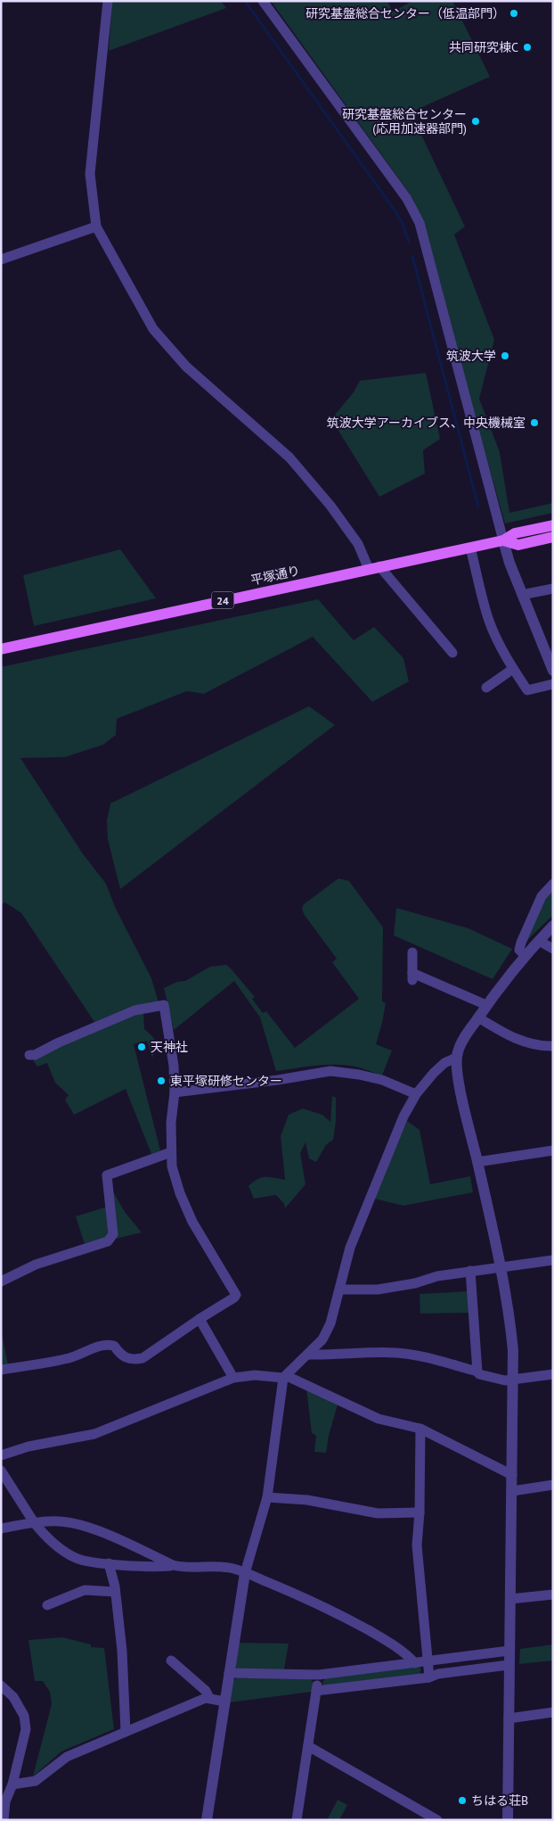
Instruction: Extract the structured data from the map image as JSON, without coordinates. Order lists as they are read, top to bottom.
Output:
{
  "streets": {
    "main road": ["平塚通り", "24"]
  },
  "places": [
    "研究基盤総合センター（低温部門）",
    "共同研究棟C",
    "研究基盤総合センター (応用加速器部門)",
    "筑波大学",
    "筑波大学アーカイブス、中央機械室",
    "天神社",
    "東平塚研修センター",
    "ちはる荘B"
  ]
}
